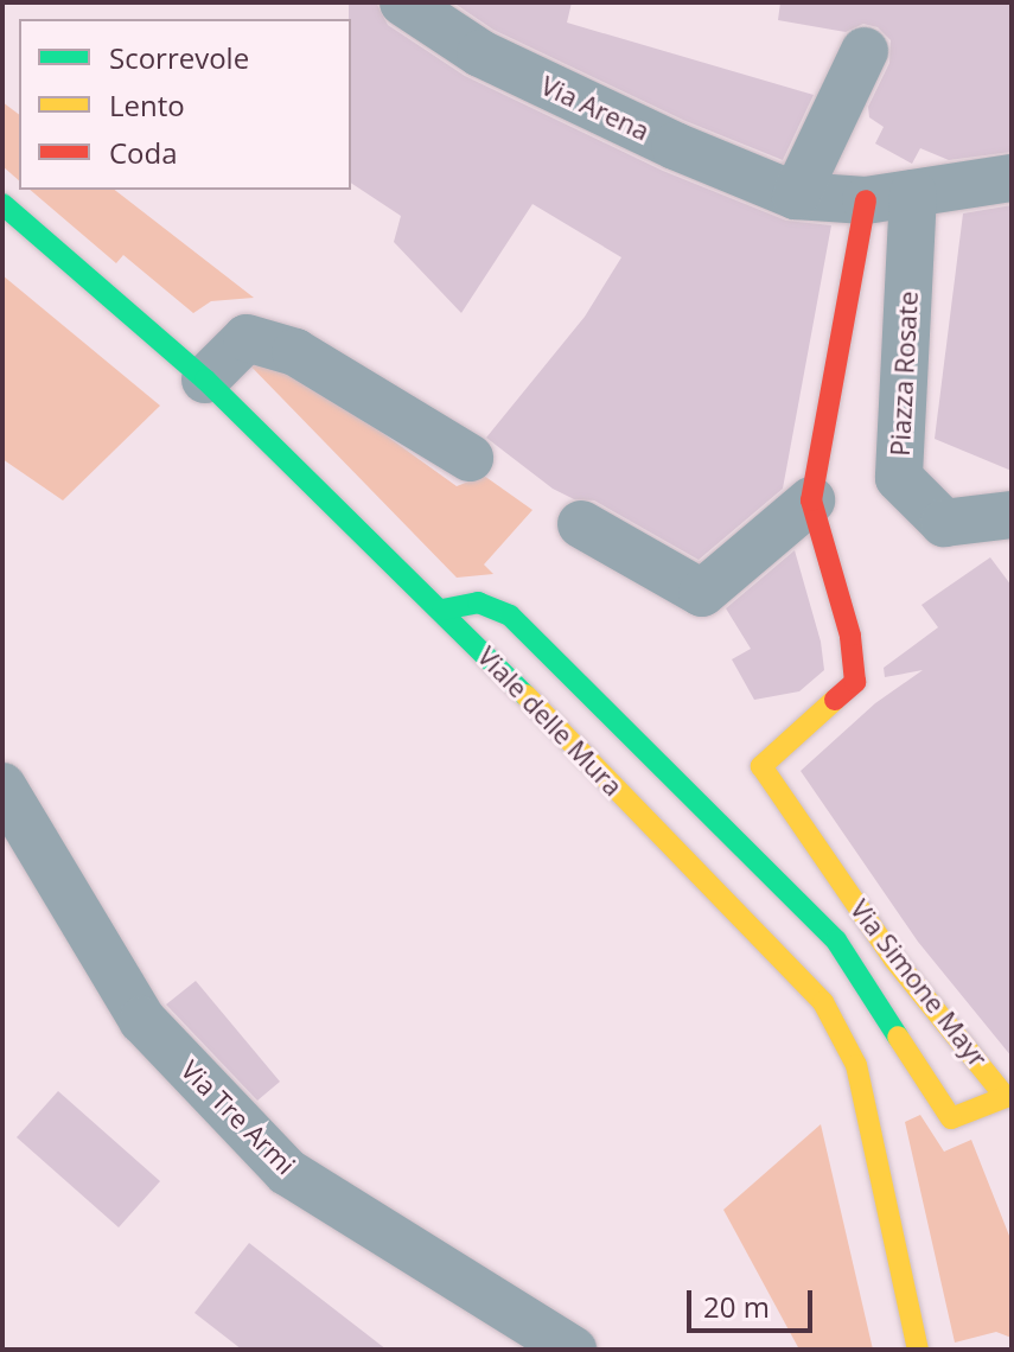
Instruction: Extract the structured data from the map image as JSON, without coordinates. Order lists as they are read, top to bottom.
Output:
{
  "streets": {
    "street": [
      "Via Arena",
      "Piazza Rosate",
      "Viale delle Mura",
      "Via Simone Mayr",
      "Via Tre Armi"
    ]
  },
  "crossings": [
    ["Via Arena", "Via Simone Mayr"],
    ["Viale delle Mura", "Via Simone Mayr"]
  ],
  "legend": ["Scorrevole", "Lento", "Coda"],
  "scale_bar": "20 m"
}
